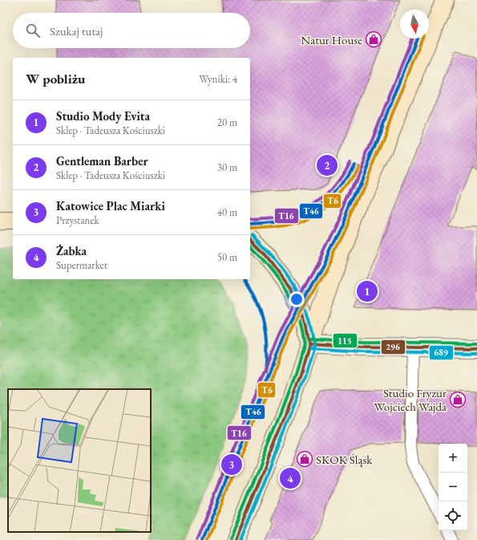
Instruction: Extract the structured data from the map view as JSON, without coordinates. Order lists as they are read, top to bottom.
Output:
{
  "places": {
    "shop": ["Natur House", "Studio Fryzur Wojciech Wajda", "SKOK Śląsk"]
  },
  "lines": [
    "transit line T46",
    "transit line T6",
    "transit line T16",
    "transit line 689",
    "transit line 296",
    "transit line 115"
  ],
  "north": "bottom",
  "page": {
    "search": "Szukaj tutaj",
    "heading": ["W pobliżu", "Wyniki: 4"],
    "list": [
      {
        "mark": "1",
        "name": "Studio Mody Evita",
        "note": "Sklep · Tadeusza Kościuszki",
        "value": "20 m"
      },
      {
        "mark": "2",
        "name": "Gentleman Barber",
        "note": "Sklep · Tadeusza Kościuszki",
        "value": "30 m"
      },
      {
        "mark": "3",
        "name": "Katowice Plac Miarki",
        "note": "Przystanek",
        "value": "40 m"
      },
      {
        "mark": "4",
        "name": "Żabka",
        "note": "Supermarket",
        "value": "50 m"
      }
    ],
    "pins": [
      "2",
      "1",
      "3",
      "4"
    ],
    "map_buttons": ["+", "−"]
  }
}
